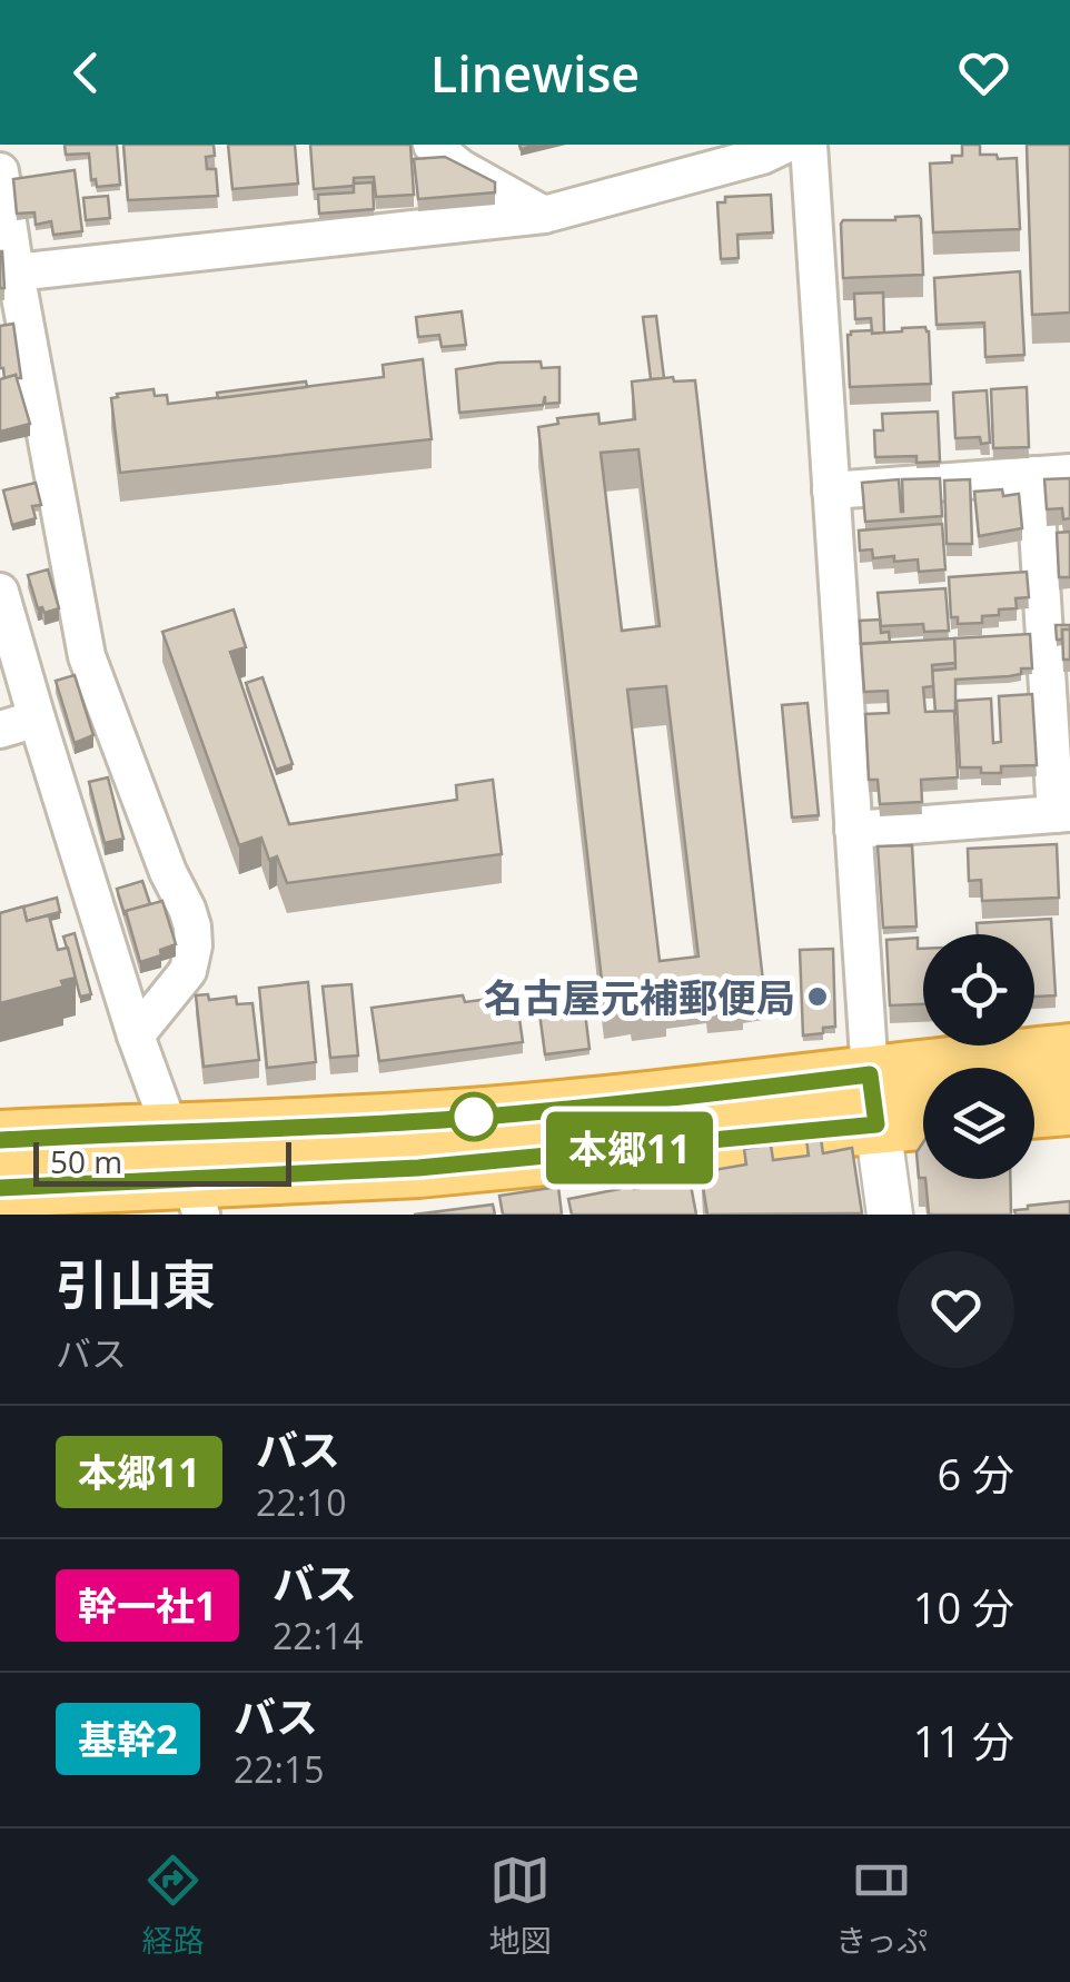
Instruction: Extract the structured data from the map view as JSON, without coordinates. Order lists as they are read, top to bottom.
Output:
{
  "places": ["名古屋元補郵便局"],
  "lines": ["bus line 本郷11"],
  "scale_bar": "50 m",
  "page": {
    "header": "Linewise",
    "on_map": "本郷11",
    "scale": "50 m",
    "heading": ["引山東", "バス"],
    "list": [
      {
        "mark": "本郷11",
        "name": "バス",
        "note": "22:10",
        "value": "6 分"
      },
      {
        "mark": "幹一社1",
        "name": "バス",
        "note": "22:14",
        "value": "10 分"
      },
      {
        "mark": "基幹2",
        "name": "バス",
        "note": "22:15",
        "value": "11 分"
      }
    ],
    "tabs": ["経路", "地図", "きっぷ"]
  }
}
